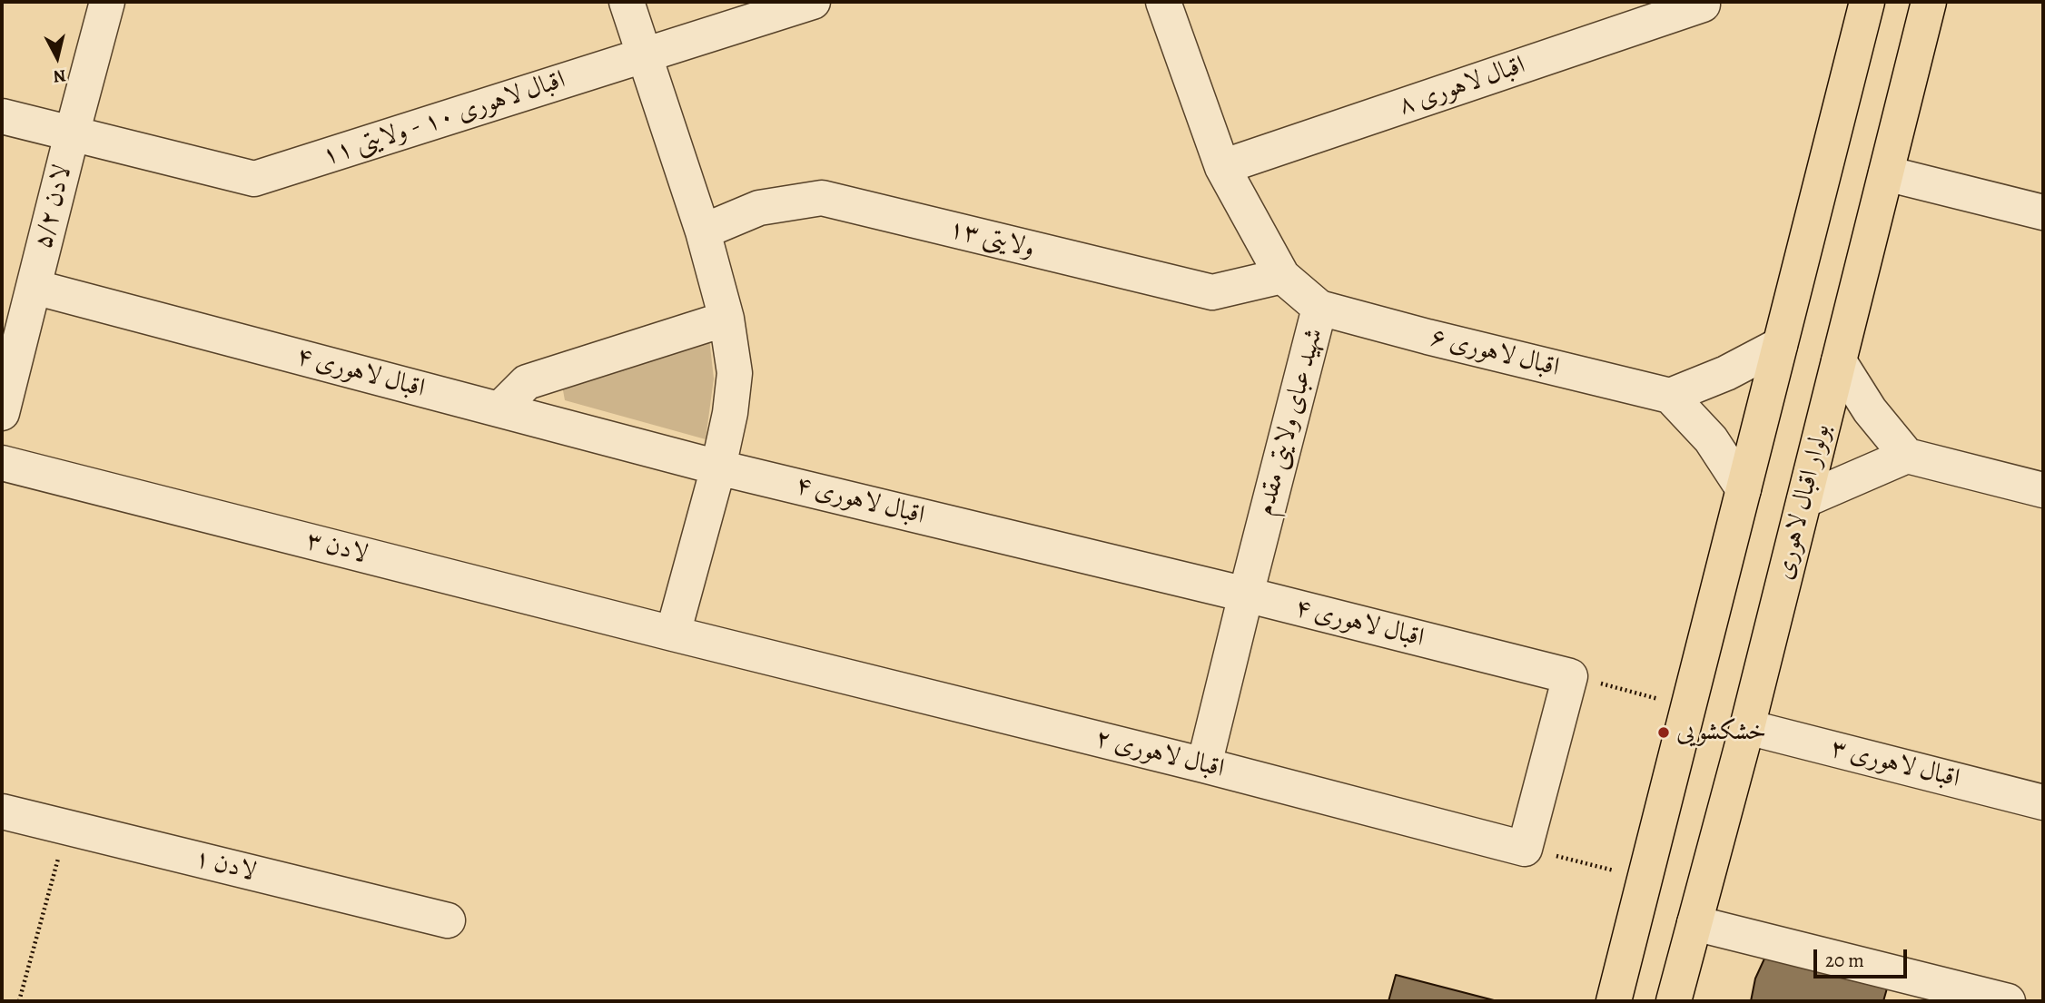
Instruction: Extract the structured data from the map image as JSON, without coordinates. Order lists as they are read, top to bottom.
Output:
{
  "streets": {
    "main road": ["بولوار اقبال لاهوری"],
    "street": [
      "اقبال لاهوری ۸",
      "اقبال لاهوری ۱۰ - ولایتی ۱۱",
      "لادن ۵/۲",
      "ولایتی ۱۳",
      "اقبال لاهوری ۶",
      "اقبال لاهوری ۴",
      "شهید عبای ولایتی مقدم",
      "لادن ۳",
      "اقبال لاهوری ۲",
      "اقبال لاهوری ۳",
      "لادن ۱"
    ]
  },
  "crossings": [
    ["اقبال لاهوری ۸", "شهید عبای ولایتی مقدم"],
    ["اقبال لاهوری ۱۰ - ولایتی ۱۱", "لادن ۵/۲"],
    ["لادن ۵/۲", "اقبال لاهوری ۴"],
    ["ولایتی ۱۳", "شهید عبای ولایتی مقدم"],
    ["اقبال لاهوری ۶", "شهید عبای ولایتی مقدم"],
    ["اقبال لاهوری ۴", "شهید عبای ولایتی مقدم"],
    ["شهید عبای ولایتی مقدم", "اقبال لاهوری ۲"],
    ["بولوار اقبال لاهوری", "اقبال لاهوری ۳"],
    ["لادن ۳", "اقبال لاهوری ۲"]
  ],
  "places": ["خشکشویی"],
  "scale_bar": "20 m",
  "north": "bottom"
}
